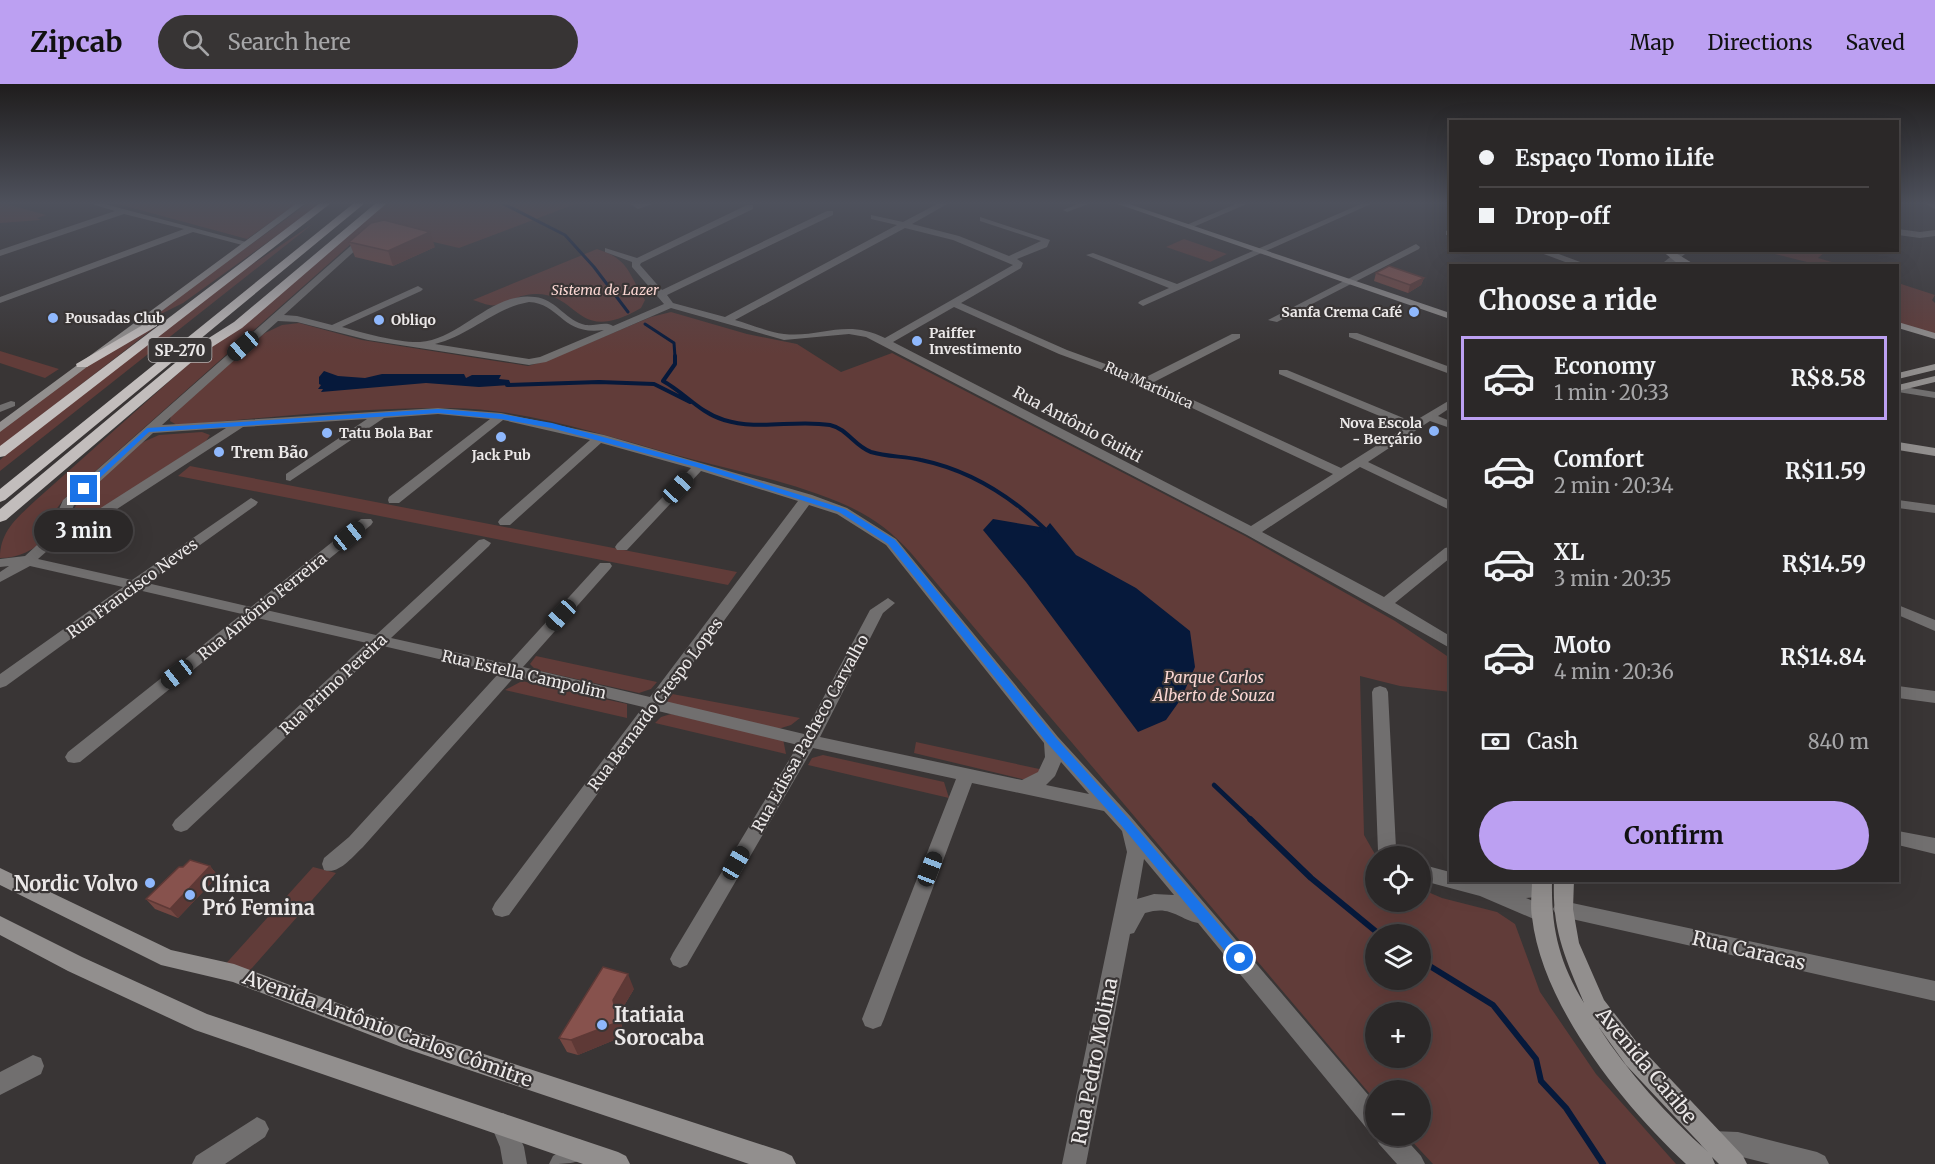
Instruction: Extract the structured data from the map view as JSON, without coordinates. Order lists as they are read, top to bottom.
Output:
{
  "streets": {
    "highway": ["SP-270"],
    "main road": ["Avenida Antônio Carlos Cômitre", "Avenida Caribe"],
    "street": [
      "Rua Martinica",
      "Rua Antônio Guitti",
      "Rua Francisco Neves",
      "Rua Antônio Ferreira",
      "Rua Estella Campolim",
      "Rua Primo Pereira",
      "Rua Bernardo Crespo Lopes",
      "Rua Edissa Pacheco Carvalho",
      "Rua Caracas",
      "Rua Pedro Molina"
    ]
  },
  "crossings": [
    ["Rua Francisco Neves", "Rua Estella Campolim"],
    ["Rua Antônio Ferreira", "Rua Estella Campolim"],
    ["Rua Estella Campolim", "Rua Primo Pereira"],
    ["Rua Estella Campolim", "Rua Bernardo Crespo Lopes"],
    ["Rua Estella Campolim", "Rua Edissa Pacheco Carvalho"],
    ["Rua Caracas", "Avenida Caribe"]
  ],
  "parks": ["Sistema de Lazer", "Parque Carlos Alberto de Souza"],
  "places": [
    "Sanfa Crema Café",
    "Pousadas Club",
    "Obliqo",
    "Paiffer Investimento",
    "Nova Escola - Berçário",
    "Tatu Bola Bar",
    "Jack Pub",
    "Trem Bão",
    "Nordic Volvo",
    "Clínica Pró Femina",
    "Itatiaia Sorocaba"
  ],
  "page": {
    "header": "Zipcab",
    "search": "Search here",
    "nav": ["Map", "Directions", "Saved"],
    "banner": ["Espaço Tomo iLife", "Drop-off"],
    "heading": "Choose a ride",
    "list": [
      {
        "name": "Economy",
        "note": "1 min · 20:33",
        "value": "R$8.58"
      },
      {
        "name": "Comfort",
        "note": "2 min · 20:34",
        "value": "R$11.59"
      },
      {
        "name": "XL",
        "note": "3 min · 20:35",
        "value": "R$14.59"
      },
      {
        "name": "Moto",
        "note": "4 min · 20:36",
        "value": "R$14.84"
      }
    ],
    "bubble": "3 min",
    "pay": ["Cash", "840 m"],
    "buttons": "Confirm",
    "map_buttons": ["+", "−"]
  }
}
